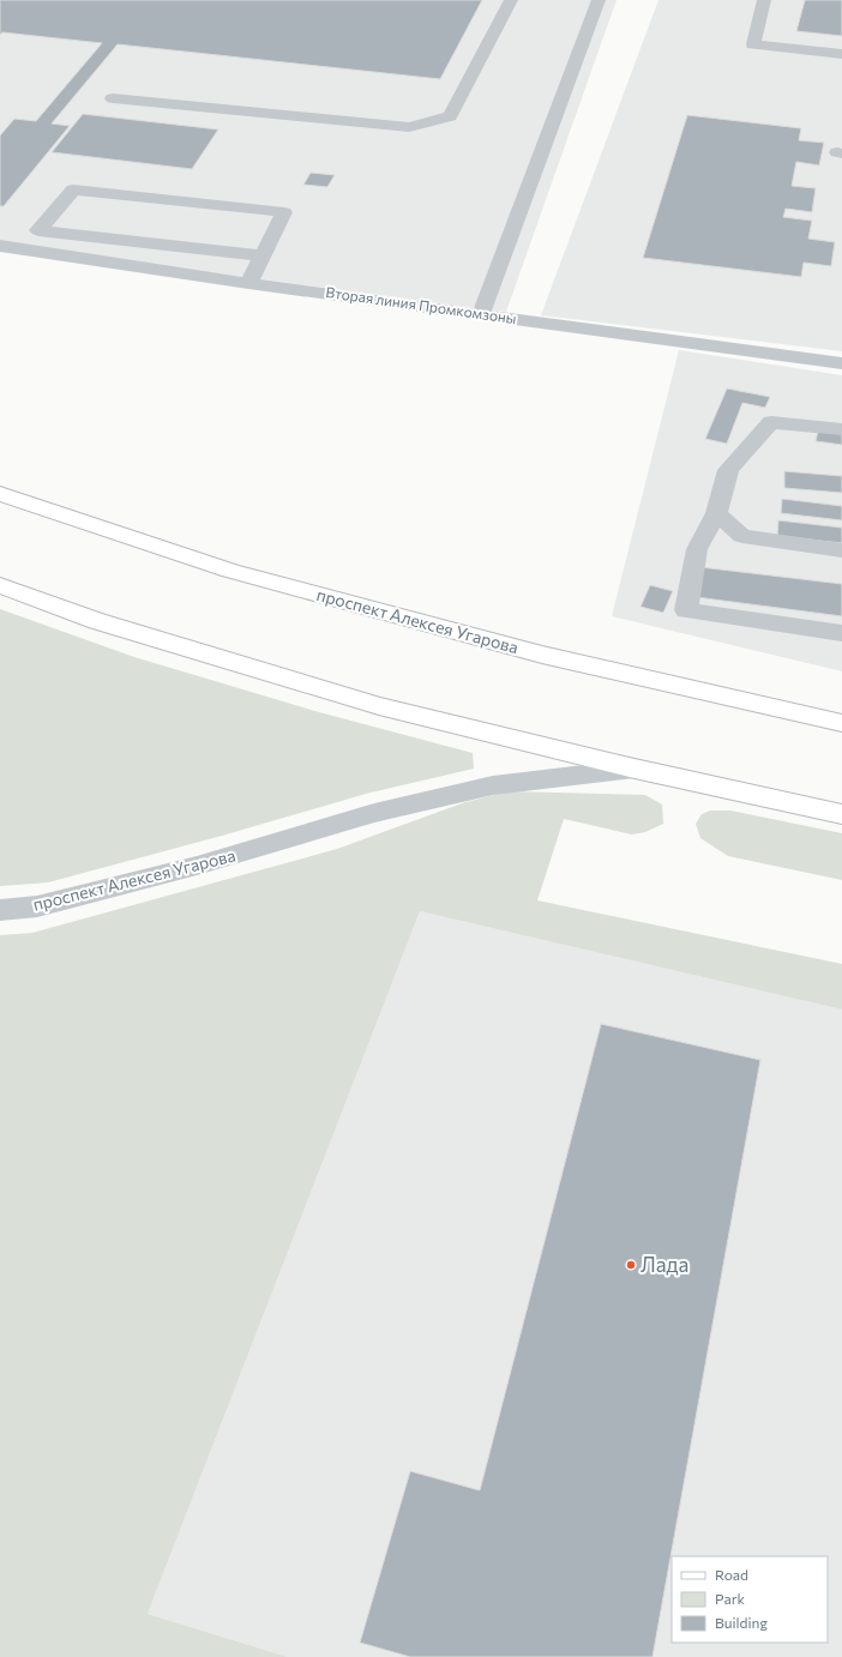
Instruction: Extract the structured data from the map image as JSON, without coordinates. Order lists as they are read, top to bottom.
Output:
{
  "streets": {
    "main road": ["проспект Алексея Угарова"],
    "street": ["Вторая линия Промкомзоны"]
  },
  "places": ["Лада"],
  "legend": ["Road", "Park", "Building"]
}
